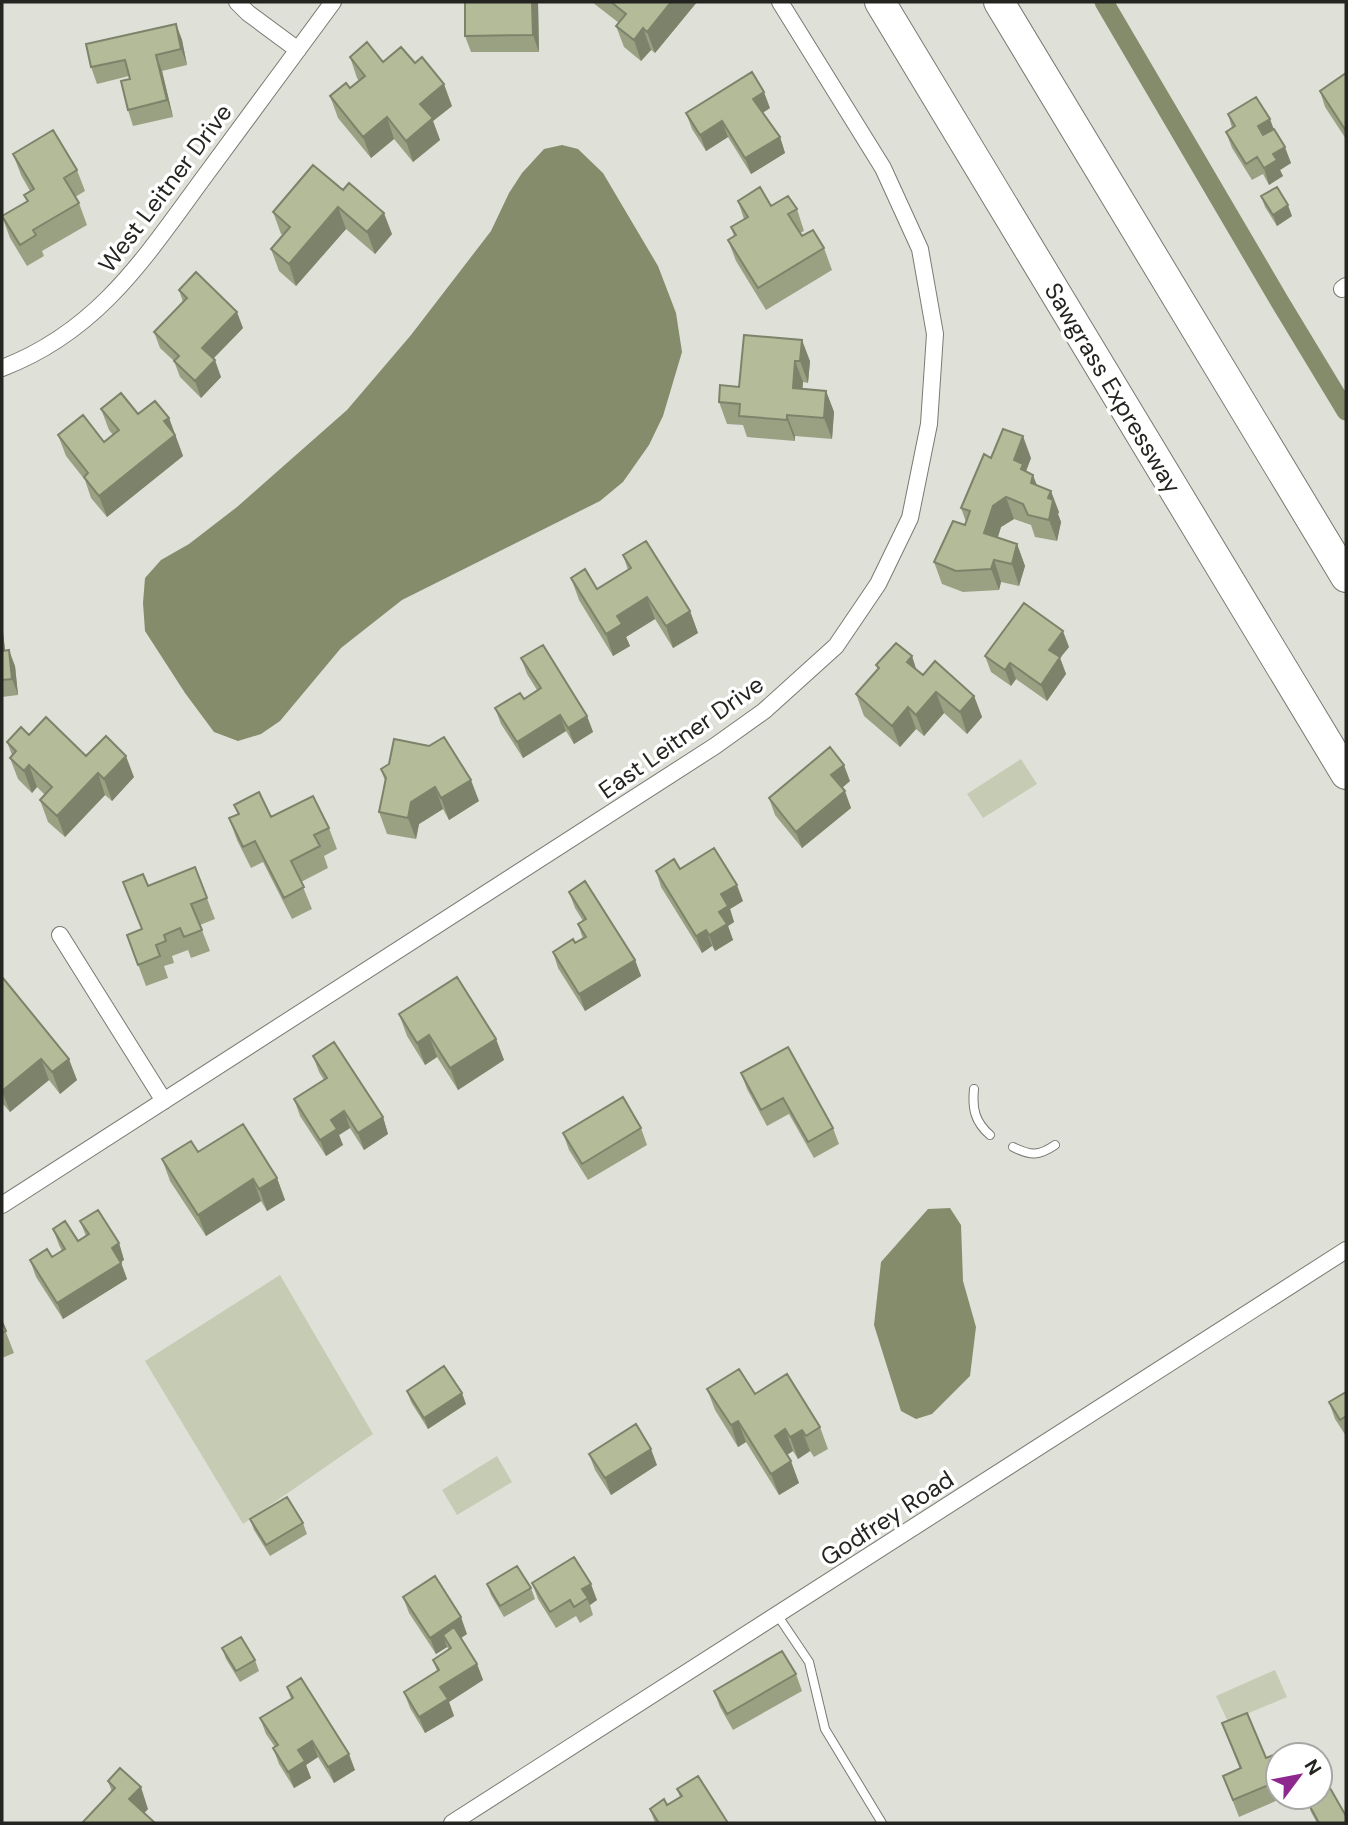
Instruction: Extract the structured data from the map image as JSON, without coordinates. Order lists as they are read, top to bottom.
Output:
{
  "streets": {
    "highway": ["Sawgrass Expressway"],
    "street": ["West Leitner Drive", "East Leitner Drive", "Godfrey Road"]
  },
  "north": "top right"
}
